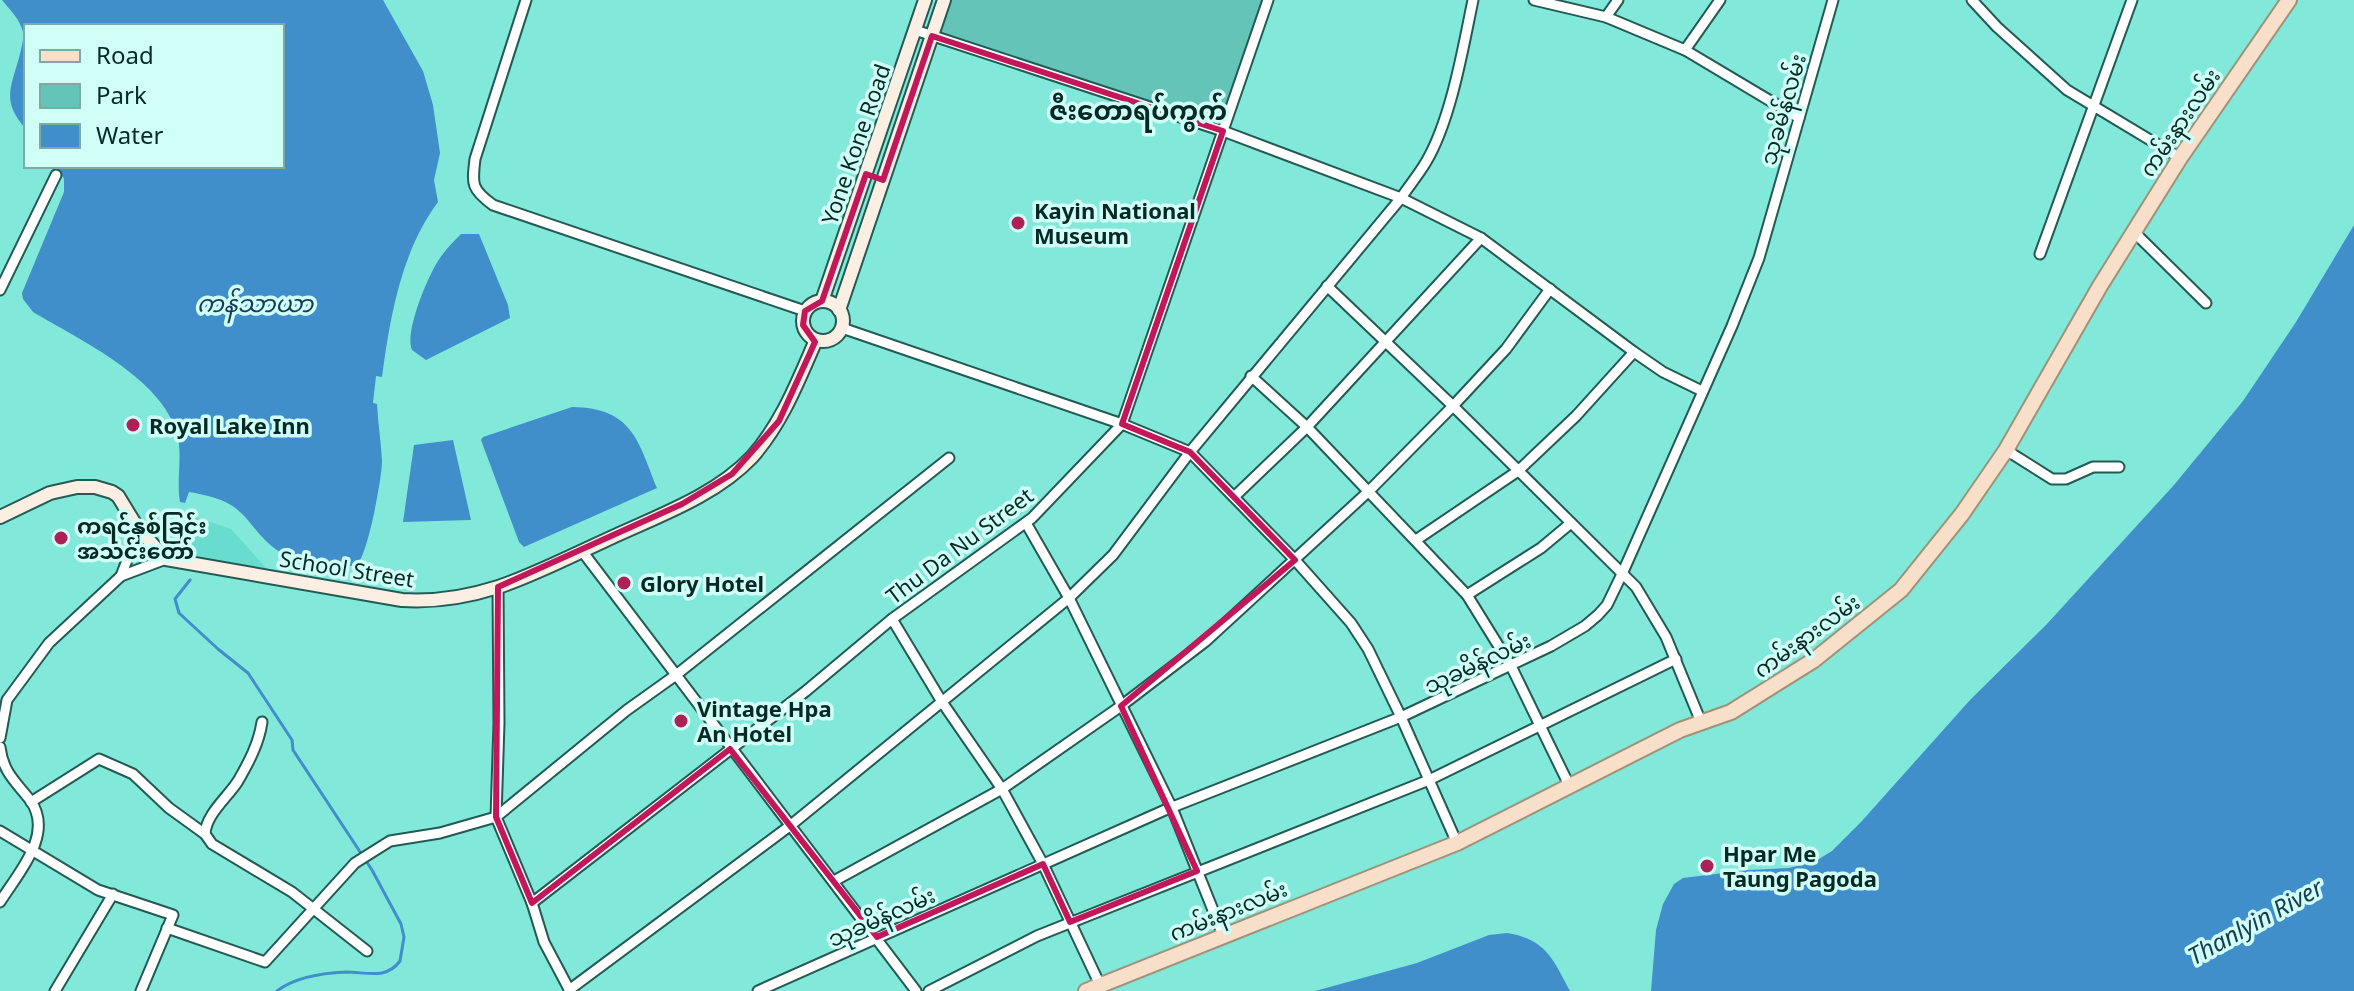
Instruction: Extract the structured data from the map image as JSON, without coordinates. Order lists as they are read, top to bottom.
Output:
{
  "streets": {
    "main road": ["ကမ်းနားလမ်း"],
    "street": [
      "သုခမိန်လမ်း",
      "Yone Kone Road",
      "Thu Da Nu Street",
      "School Street"
    ]
  },
  "crossings": [
    ["Yone Kone Road", "School Street"]
  ],
  "districts": ["ဇီးတောရပ်ကွက်"],
  "water": ["ကန်သာယာ", "Thanlyin River"],
  "places": [
    "Kayin National Museum",
    "Royal Lake Inn",
    "ကရင်နှစ်ခြင်း အသင်းတော်",
    "Glory Hotel",
    "Vintage Hpa An Hotel",
    "Hpar Me Taung Pagoda"
  ],
  "legend": ["Road", "Park", "Water"]
}
